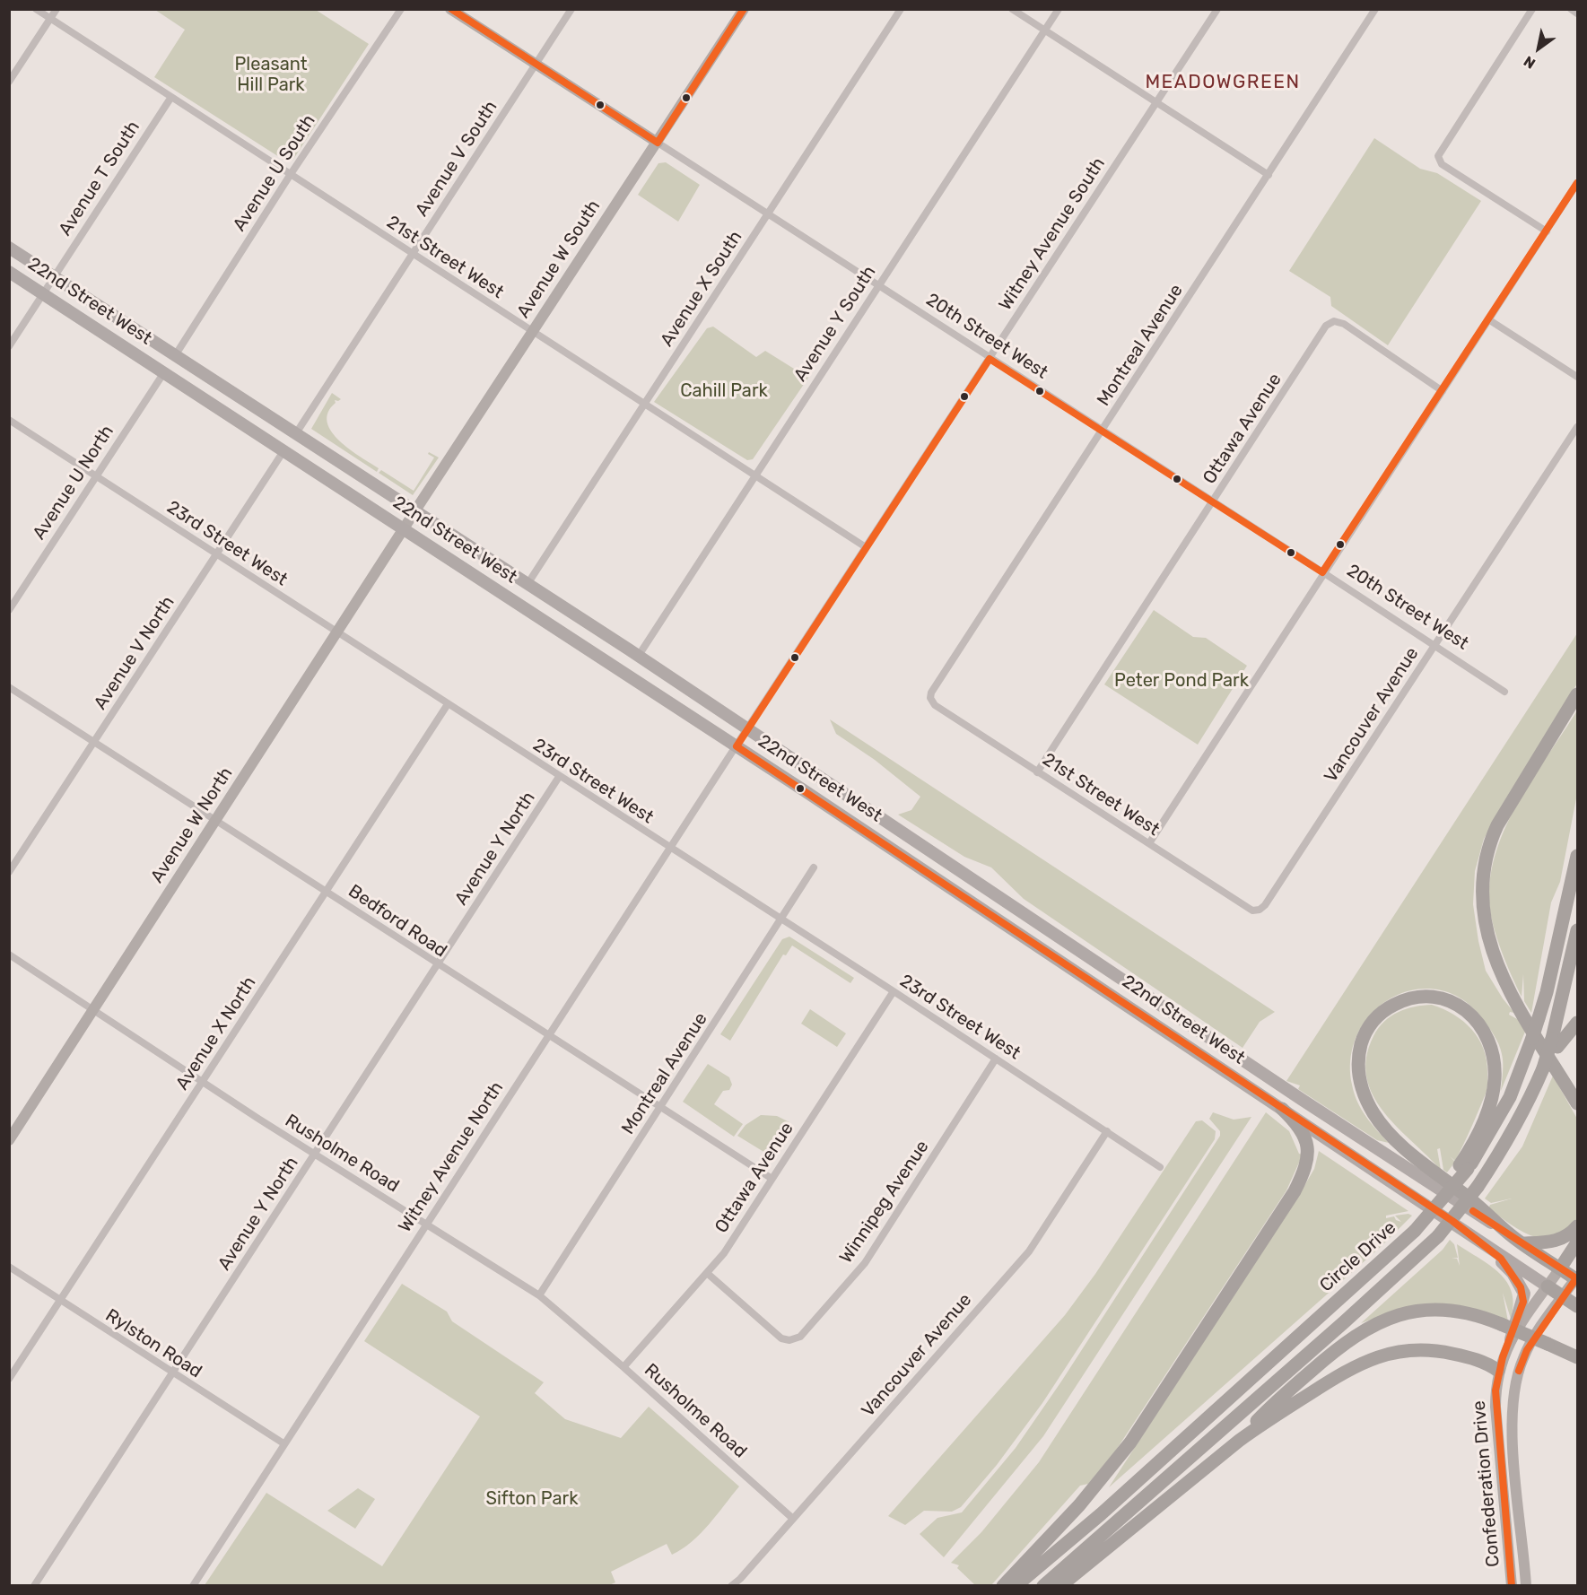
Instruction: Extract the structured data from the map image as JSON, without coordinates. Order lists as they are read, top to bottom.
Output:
{
  "streets": {
    "highway": ["22nd Street West", "Circle Drive"],
    "main road": [
      "Avenue W South",
      "20th Street West",
      "Avenue W North",
      "Confederation Drive"
    ],
    "street": [
      "Avenue V South",
      "Avenue U South",
      "Avenue T South",
      "Witney Avenue South",
      "21st Street West",
      "Avenue X South",
      "Avenue Y South",
      "Montreal Avenue",
      "Ottawa Avenue",
      "Avenue U North",
      "23rd Street West",
      "Avenue V North",
      "Vancouver Avenue",
      "Avenue Y North",
      "Bedford Road",
      "Avenue X North",
      "Rusholme Road",
      "Witney Avenue North",
      "Winnipeg Avenue",
      "Rylston Road"
    ]
  },
  "crossings": [
    ["Avenue V South", "21st Street West"],
    ["Avenue V South", "22nd Street West"],
    ["Avenue V South", "20th Street West"],
    ["Avenue U South", "21st Street West"],
    ["Avenue U South", "22nd Street West"],
    ["Avenue T South", "21st Street West"],
    ["Avenue T South", "22nd Street West"],
    ["Witney Avenue South", "21st Street West"],
    ["Witney Avenue South", "22nd Street West"],
    ["Witney Avenue South", "20th Street West"],
    ["Witney Avenue South", "Witney Avenue North"],
    ["21st Street West", "Avenue W South"],
    ["21st Street West", "Avenue X South"],
    ["21st Street West", "Avenue Y South"],
    ["21st Street West", "Montreal Avenue"],
    ["21st Street West", "Ottawa Avenue"],
    ["21st Street West", "Vancouver Avenue"],
    ["Avenue W South", "22nd Street West"],
    ["Avenue W South", "20th Street West"],
    ["Avenue W South", "Avenue W North"],
    ["Avenue X South", "22nd Street West"],
    ["Avenue X South", "20th Street West"],
    ["22nd Street West", "Avenue Y South"],
    ["22nd Street West", "Avenue U North"],
    ["22nd Street West", "Avenue V North"],
    ["22nd Street West", "Avenue W North"],
    ["22nd Street West", "Witney Avenue North"],
    ["22nd Street West", "Confederation Drive"],
    ["Avenue Y South", "20th Street West"],
    ["20th Street West", "Montreal Avenue"],
    ["20th Street West", "Ottawa Avenue"],
    ["20th Street West", "Vancouver Avenue"],
    ["Montreal Avenue", "23rd Street West"],
    ["Montreal Avenue", "Bedford Road"],
    ["Montreal Avenue", "Rusholme Road"],
    ["Ottawa Avenue", "23rd Street West"],
    ["Ottawa Avenue", "Bedford Road"],
    ["Ottawa Avenue", "Rusholme Road"],
    ["Ottawa Avenue", "Winnipeg Avenue"],
    ["Avenue U North", "23rd Street West"],
    ["23rd Street West", "Avenue V North"],
    ["23rd Street West", "Vancouver Avenue"],
    ["23rd Street West", "Avenue W North"],
    ["23rd Street West", "Avenue Y North"],
    ["23rd Street West", "Avenue X North"],
    ["23rd Street West", "Witney Avenue North"],
    ["23rd Street West", "Winnipeg Avenue"],
    ["Avenue V North", "Bedford Road"],
    ["Vancouver Avenue", "Rusholme Road"],
    ["Avenue W North", "Bedford Road"],
    ["Avenue W North", "Rusholme Road"],
    ["Avenue Y North", "Bedford Road"],
    ["Avenue Y North", "Rusholme Road"],
    ["Avenue Y North", "Rylston Road"],
    ["Bedford Road", "Avenue X North"],
    ["Bedford Road", "Witney Avenue North"],
    ["Avenue X North", "Rusholme Road"],
    ["Avenue X North", "Rylston Road"],
    ["Rusholme Road", "Witney Avenue North"],
    ["Witney Avenue North", "Rylston Road"]
  ],
  "districts": ["MEADOWGREEN"],
  "parks": [
    "Pleasant Hill Park",
    "Cahill Park",
    "Peter Pond Park",
    "Sifton Park"
  ],
  "north": "bottom left"
}
